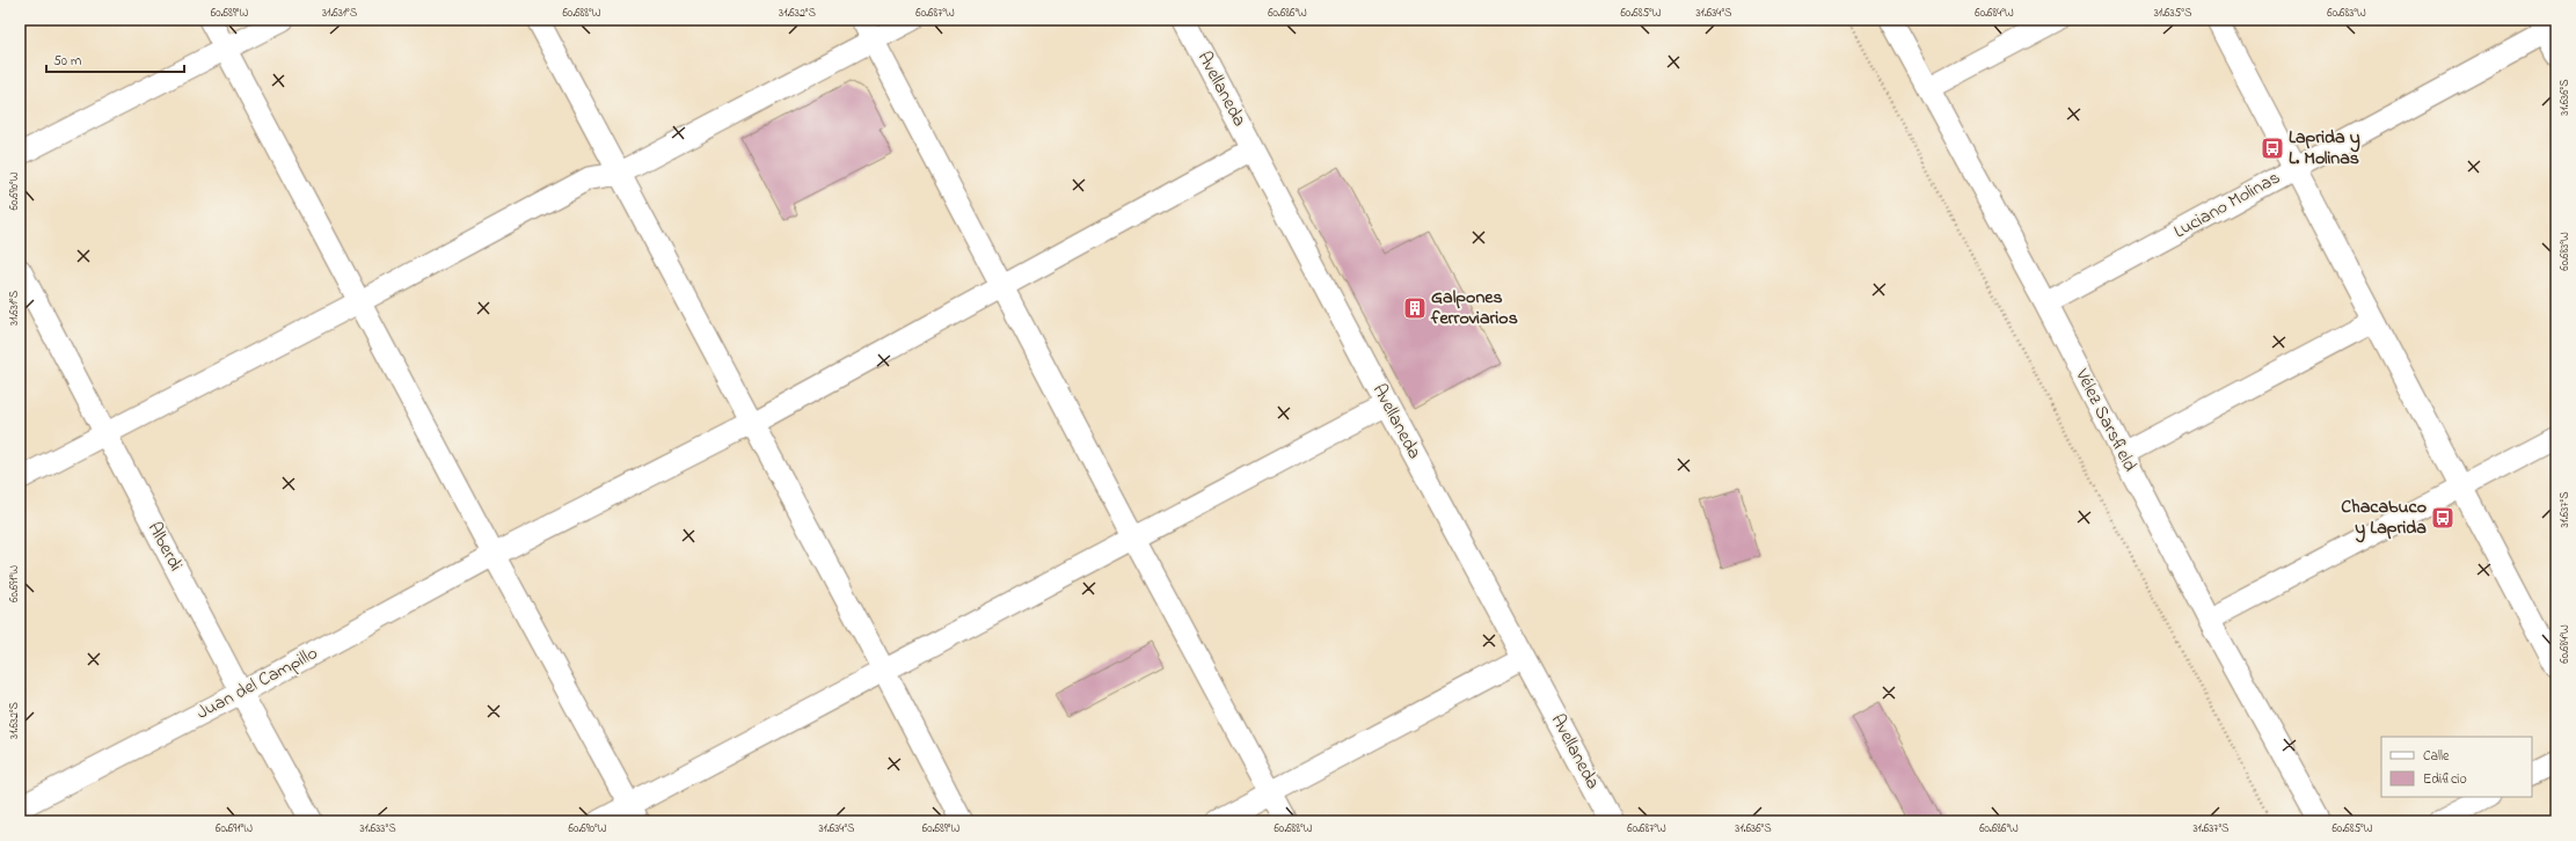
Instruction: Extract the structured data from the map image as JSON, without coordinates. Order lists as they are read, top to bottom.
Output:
{
  "streets": {
    "street": [
      "Avellaneda",
      "Luciano Molinas",
      "Vélez Sarsfield",
      "Alberdi",
      "Juan del Campillo"
    ]
  },
  "crossings": [
    ["Avellaneda", "Juan del Campillo"],
    ["Luciano Molinas", "Vélez Sarsfield"],
    ["Alberdi", "Juan del Campillo"]
  ],
  "places": {
    "bus stop": ["Laprida y L. Molinas", "Chacabuco y Laprida"],
    "building": ["Galpones ferroviarios"]
  },
  "legend": ["Calle", "Edificio"],
  "scale_bar": "50 m",
  "coordinates": [
    "60.689°W",
    "31.631°S",
    "60.688°W",
    "31.632°S",
    "60.687°W",
    "60.686°W",
    "60.685°W",
    "31.634°S",
    "60.684°W",
    "31.635°S",
    "60.683°W",
    "31.636°S",
    "60.690°W",
    "31.637°S",
    "60.691°W",
    "31.633°S"
  ]
}
